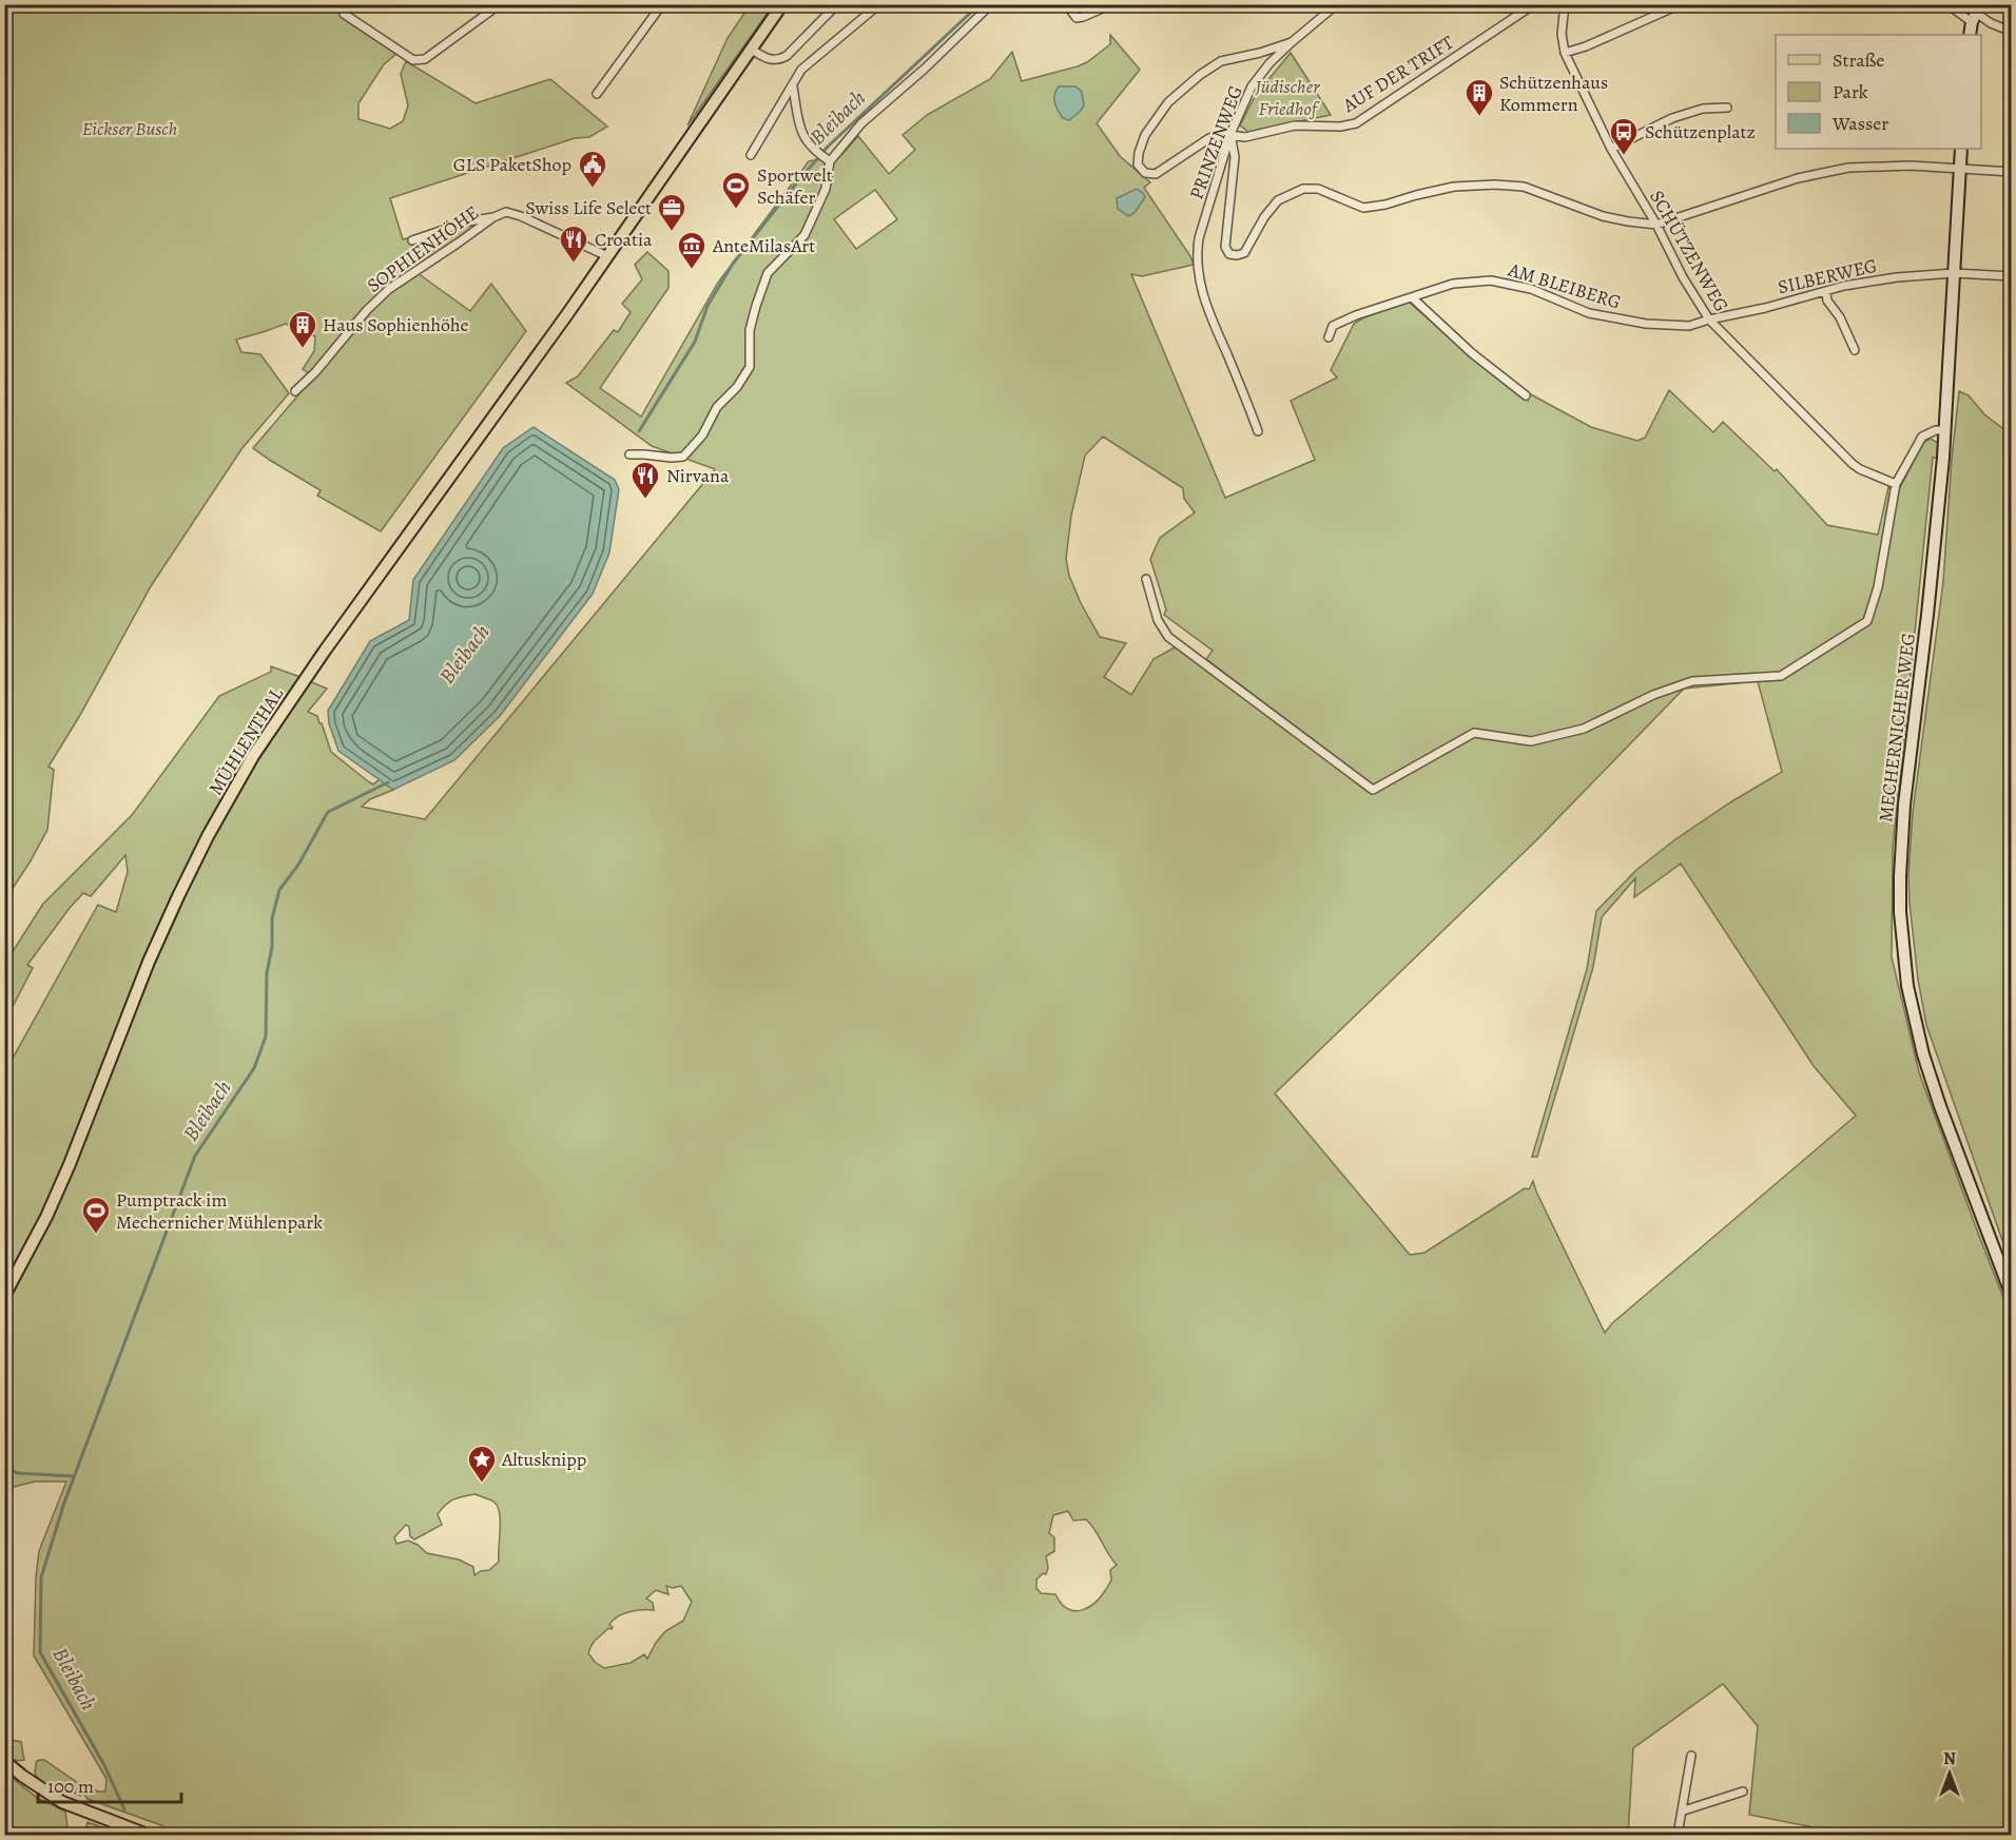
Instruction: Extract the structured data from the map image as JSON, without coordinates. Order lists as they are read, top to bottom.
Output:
{
  "streets": {
    "main road": ["MÜHLENTHAL"],
    "street": [
      "AUF DER TRIFT",
      "PRINZENWEG",
      "SOPHIENHÖHE",
      "SCHÜTZENWEG",
      "SILBERWEG",
      "AM BLEIBERG",
      "MECHERNICHER WEG"
    ]
  },
  "crossings": [
    ["AUF DER TRIFT", "PRINZENWEG"],
    ["SCHÜTZENWEG", "SILBERWEG"],
    ["SCHÜTZENWEG", "AM BLEIBERG"],
    ["SILBERWEG", "AM BLEIBERG"],
    ["SILBERWEG", "MECHERNICHER WEG"]
  ],
  "water": ["Bleibach"],
  "parks": ["Jüdischer Friedhof", "Eickser Busch"],
  "places": {
    "building": ["Schützenhaus Kommern", "Haus Sophienhöhe"],
    "bus stop": ["Schützenplatz"],
    "public building": ["GLS PaketShop"],
    "sports": ["Sportwelt Schäfer", "Pumptrack im Mechernicher Mühlenpark"],
    "office": ["Swiss Life Select"],
    "restaurant": ["Croatia", "Nirvana"],
    "museum": ["AnteMilasArt"],
    "place": ["Altusknipp"]
  },
  "legend": ["Straße", "Park", "Wasser"],
  "scale_bar": "100 m",
  "north": "top"
}
